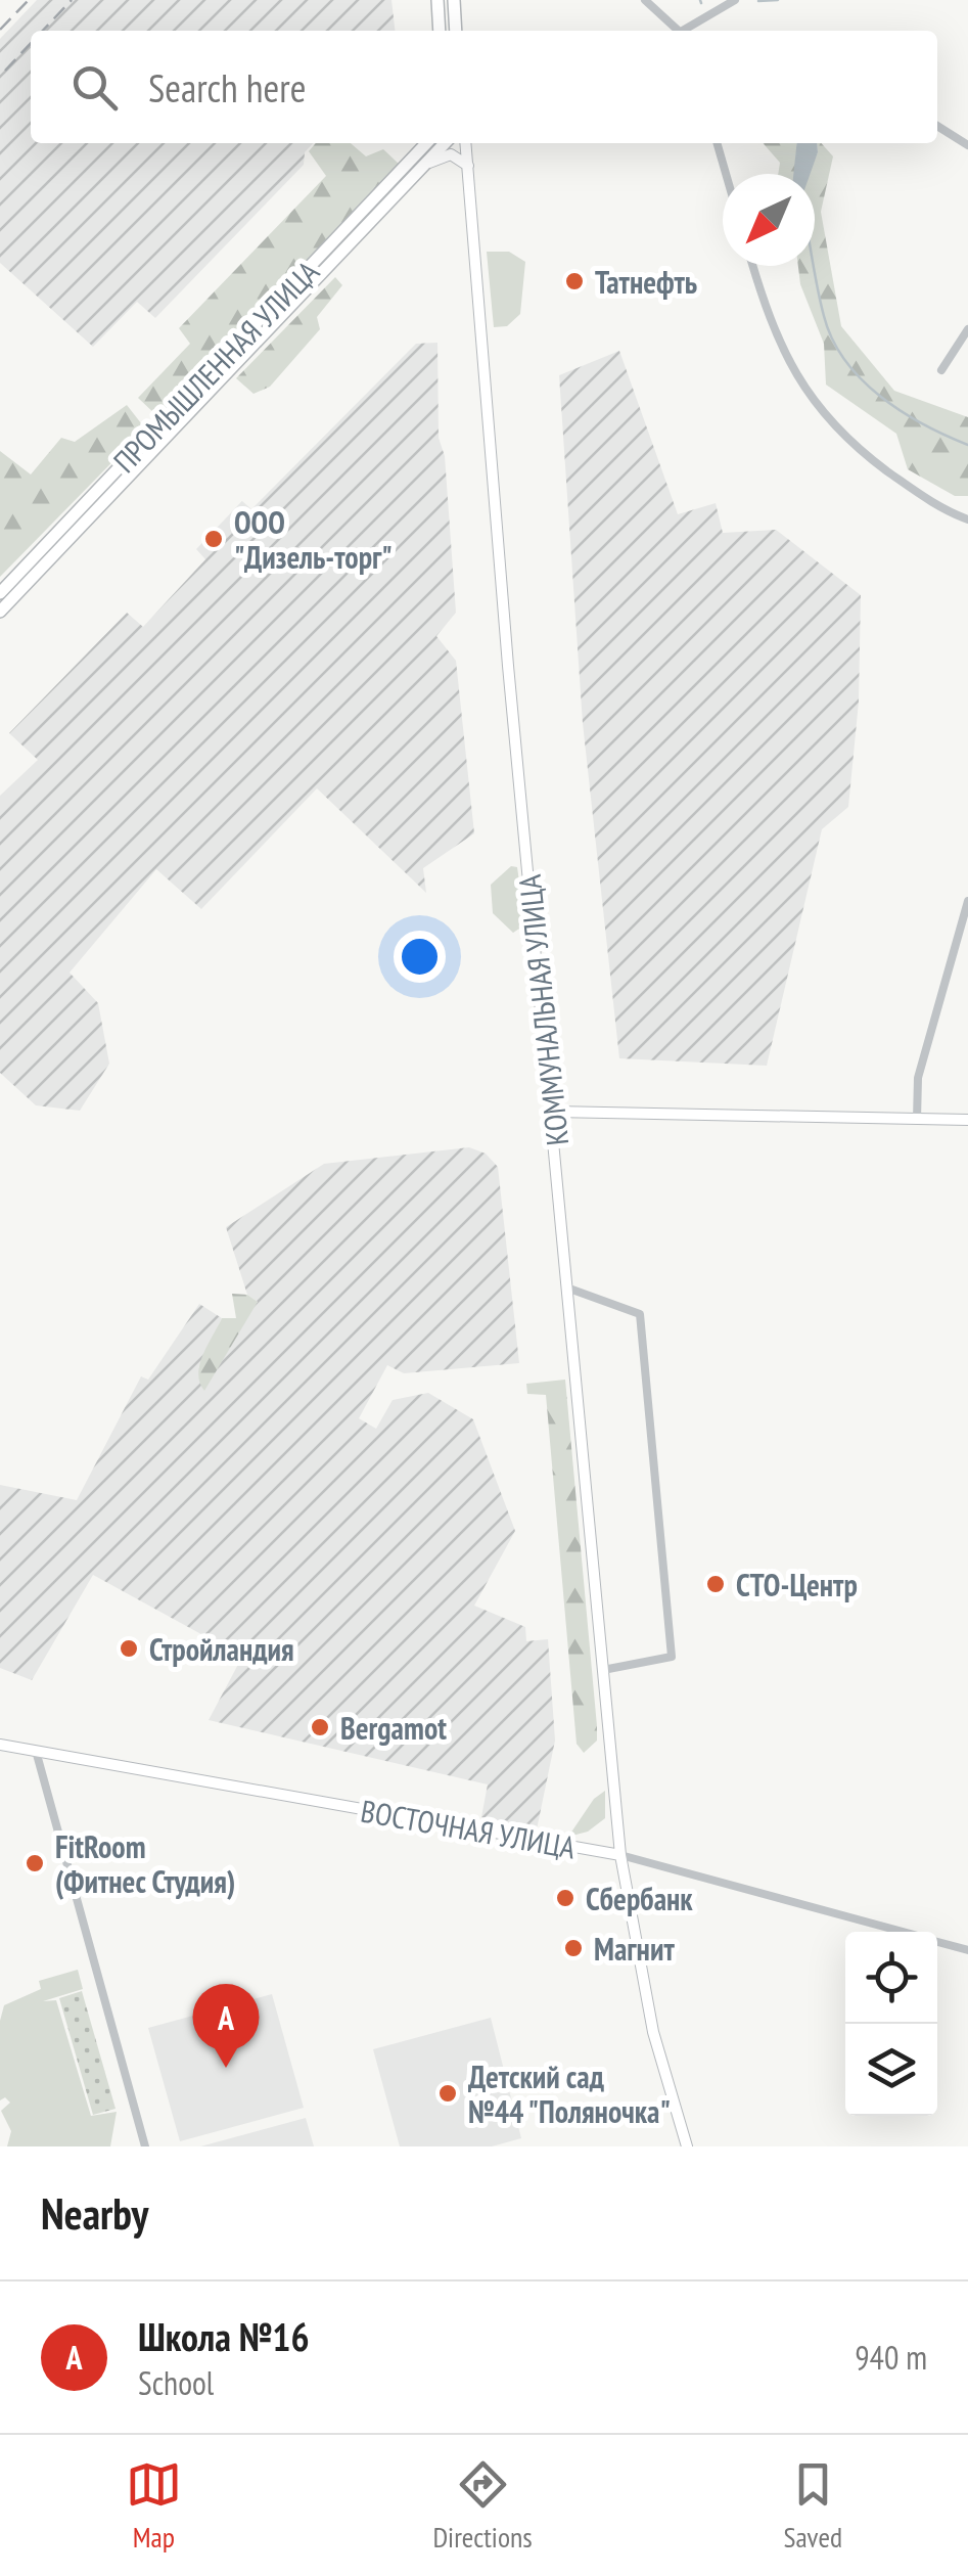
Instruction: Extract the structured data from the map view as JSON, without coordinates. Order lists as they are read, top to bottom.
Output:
{
  "streets": {
    "main road": ["ПРОМЫШЛЕННАЯ УЛИЦА", "КОММУНАЛЬНАЯ УЛИЦА", "ВОСТОЧНАЯ УЛИЦА"]
  },
  "crossings": [
    ["ПРОМЫШЛЕННАЯ УЛИЦА", "КОММУНАЛЬНАЯ УЛИЦА"],
    ["КОММУНАЛЬНАЯ УЛИЦА", "ВОСТОЧНАЯ УЛИЦА"]
  ],
  "places": [
    "Татнефть",
    "ООО \"Дизель-торг\"",
    "СТО-Центр",
    "Стройландия",
    "Bergamot",
    "FitRoom (Фитнес Студия)",
    "Сбербанк",
    "Магнит",
    "Детский сад №44 \"Поляночка\""
  ],
  "north": "bottom left",
  "page": {
    "search": "Search here",
    "pins": "A",
    "heading": "Nearby",
    "list": [
      {
        "mark": "A",
        "name": "Школа №16",
        "note": "School",
        "value": "940 m"
      }
    ],
    "nav": ["Map", "Directions", "Saved"]
  }
}
